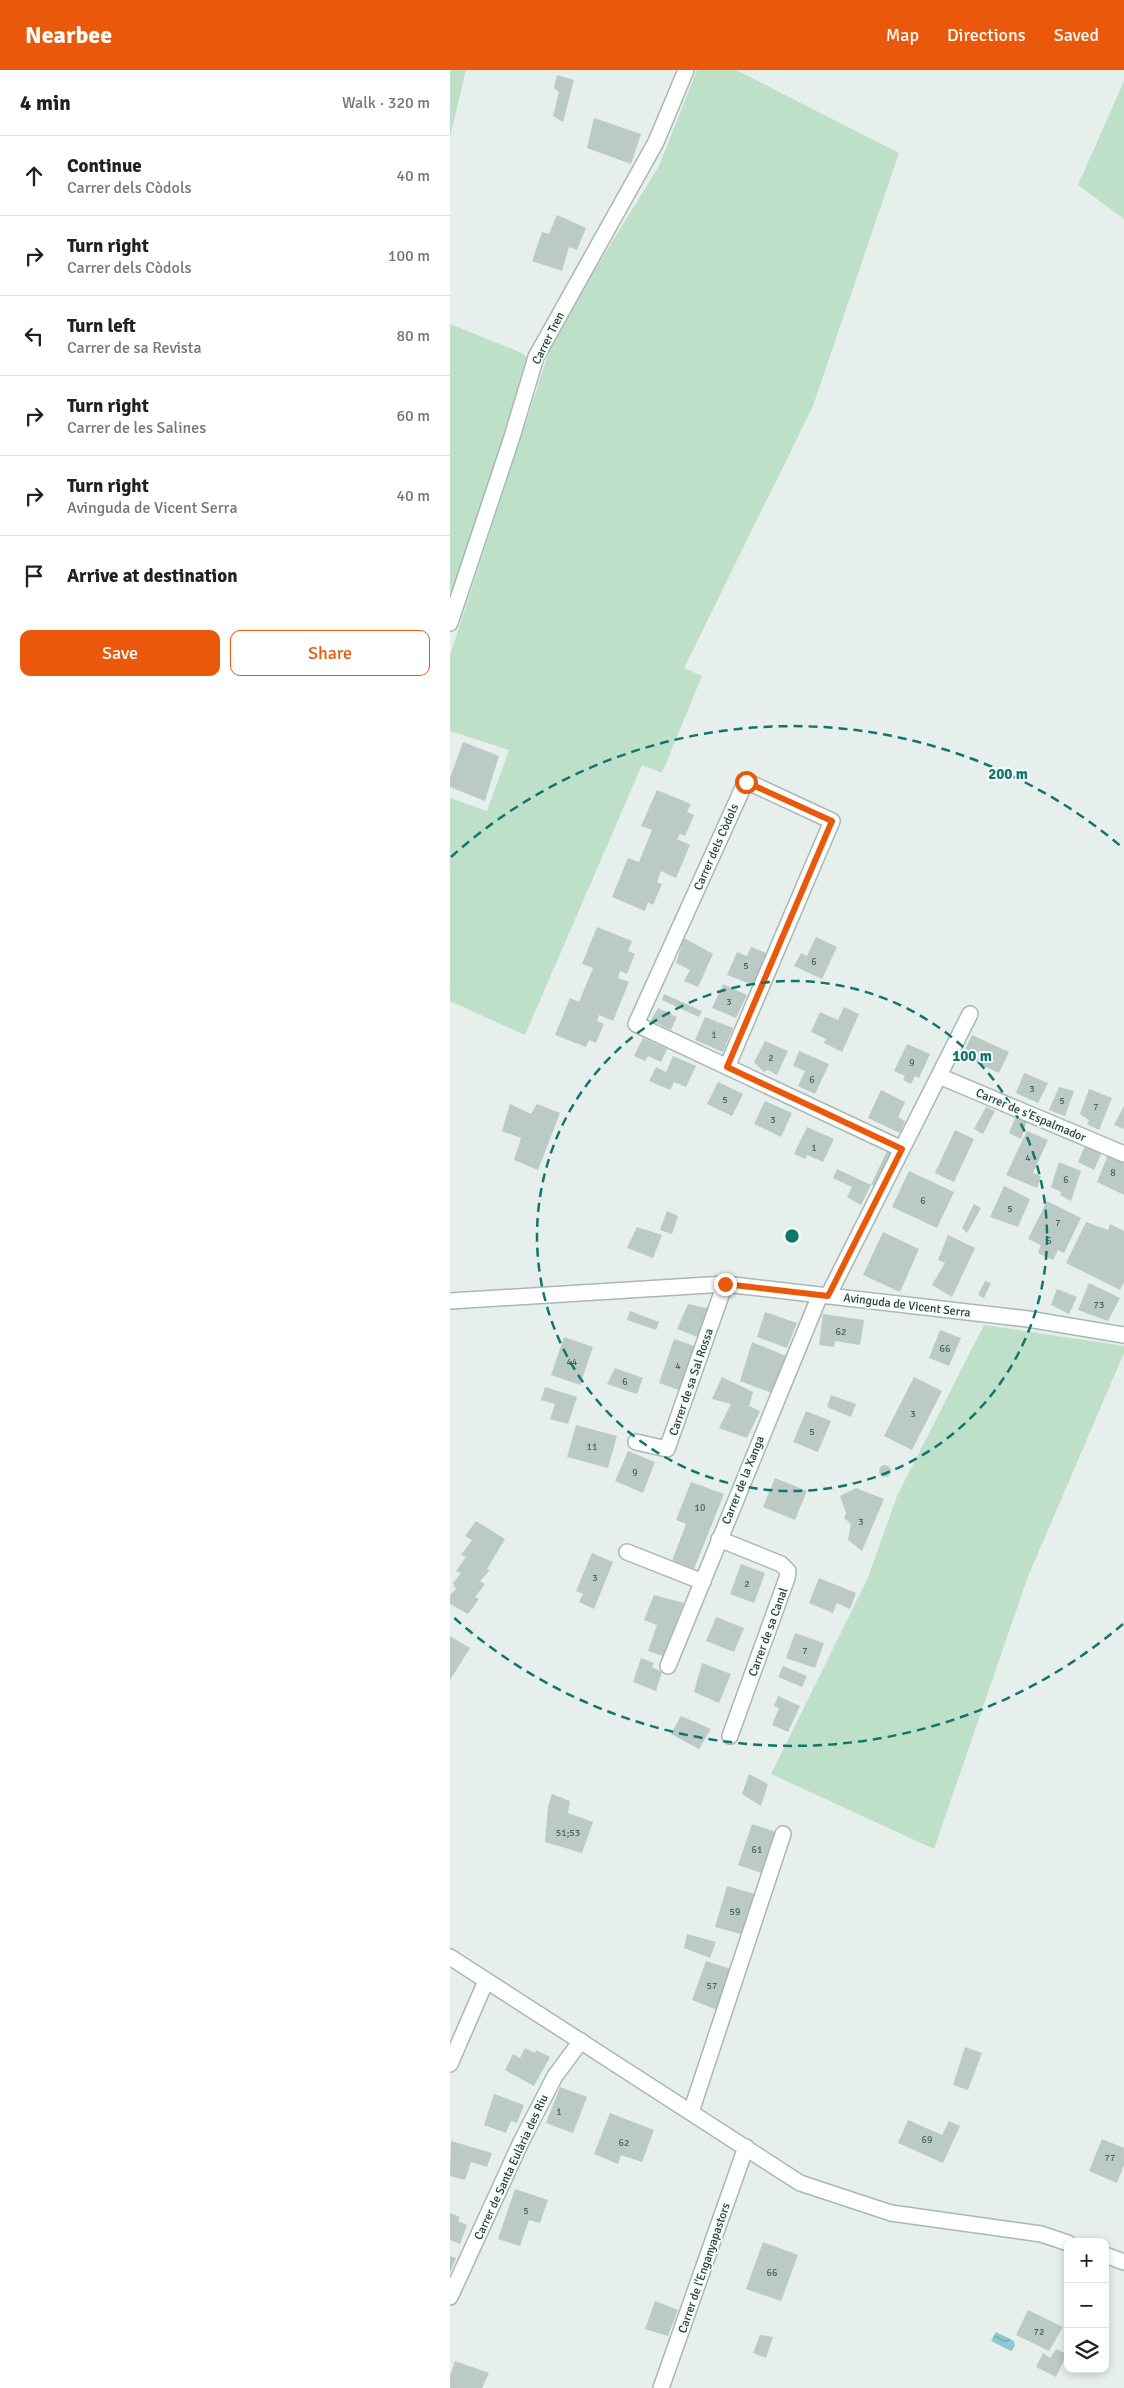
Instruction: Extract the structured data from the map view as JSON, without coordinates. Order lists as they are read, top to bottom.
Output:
{
  "streets": {
    "street": [
      "Carrer Tren",
      "Carrer dels Còdols",
      "Carrer de s'Espalmador",
      "Avinguda de Vicent Serra",
      "Carrer de sa Sal Rossa",
      "Carrer de la Xanga",
      "Carrer de sa Canal",
      "Carrer de Santa Eulària des Riu",
      "Carrer de l'Enganyapastors"
    ]
  },
  "crossings": [
    ["Carrer de s'Espalmador", "Carrer de la Xanga"],
    ["Avinguda de Vicent Serra", "Carrer de sa Sal Rossa"],
    ["Avinguda de Vicent Serra", "Carrer de la Xanga"],
    ["Carrer de la Xanga", "Carrer de sa Canal"]
  ],
  "house_numbers": [
    "6",
    "5",
    "3",
    "1",
    "2",
    "9",
    "6",
    "3",
    "5",
    "5",
    "7",
    "3",
    "1",
    "4",
    "8",
    "6",
    "6",
    "5",
    "7",
    "6",
    "73",
    "62",
    "66",
    "44",
    "4",
    "6",
    "3",
    "5",
    "11",
    "9",
    "10",
    "3",
    "3",
    "2",
    "7",
    "51;53",
    "61",
    "59",
    "57",
    "1",
    "69",
    "62",
    "77",
    "5",
    "66",
    "72"
  ],
  "page": {
    "header": "Nearbee",
    "nav": ["Map", "Directions", "Saved"],
    "heading": ["4 min", "Walk · 320 m"],
    "list": [
      ["Continue", "Carrer dels Còdols", "40 m"],
      ["Turn right", "Carrer dels Còdols", "100 m"],
      ["Turn left", "Carrer de sa Revista", "80 m"],
      ["Turn right", "Carrer de les Salines", "60 m"],
      ["Turn right", "Avinguda de Vicent Serra", "40 m"],
      "Arrive at destination"
    ],
    "buttons": ["Save", "Share"],
    "map_buttons": ["+", "−"]
  },
  "rings": ["200 m", "100 m"]
}
